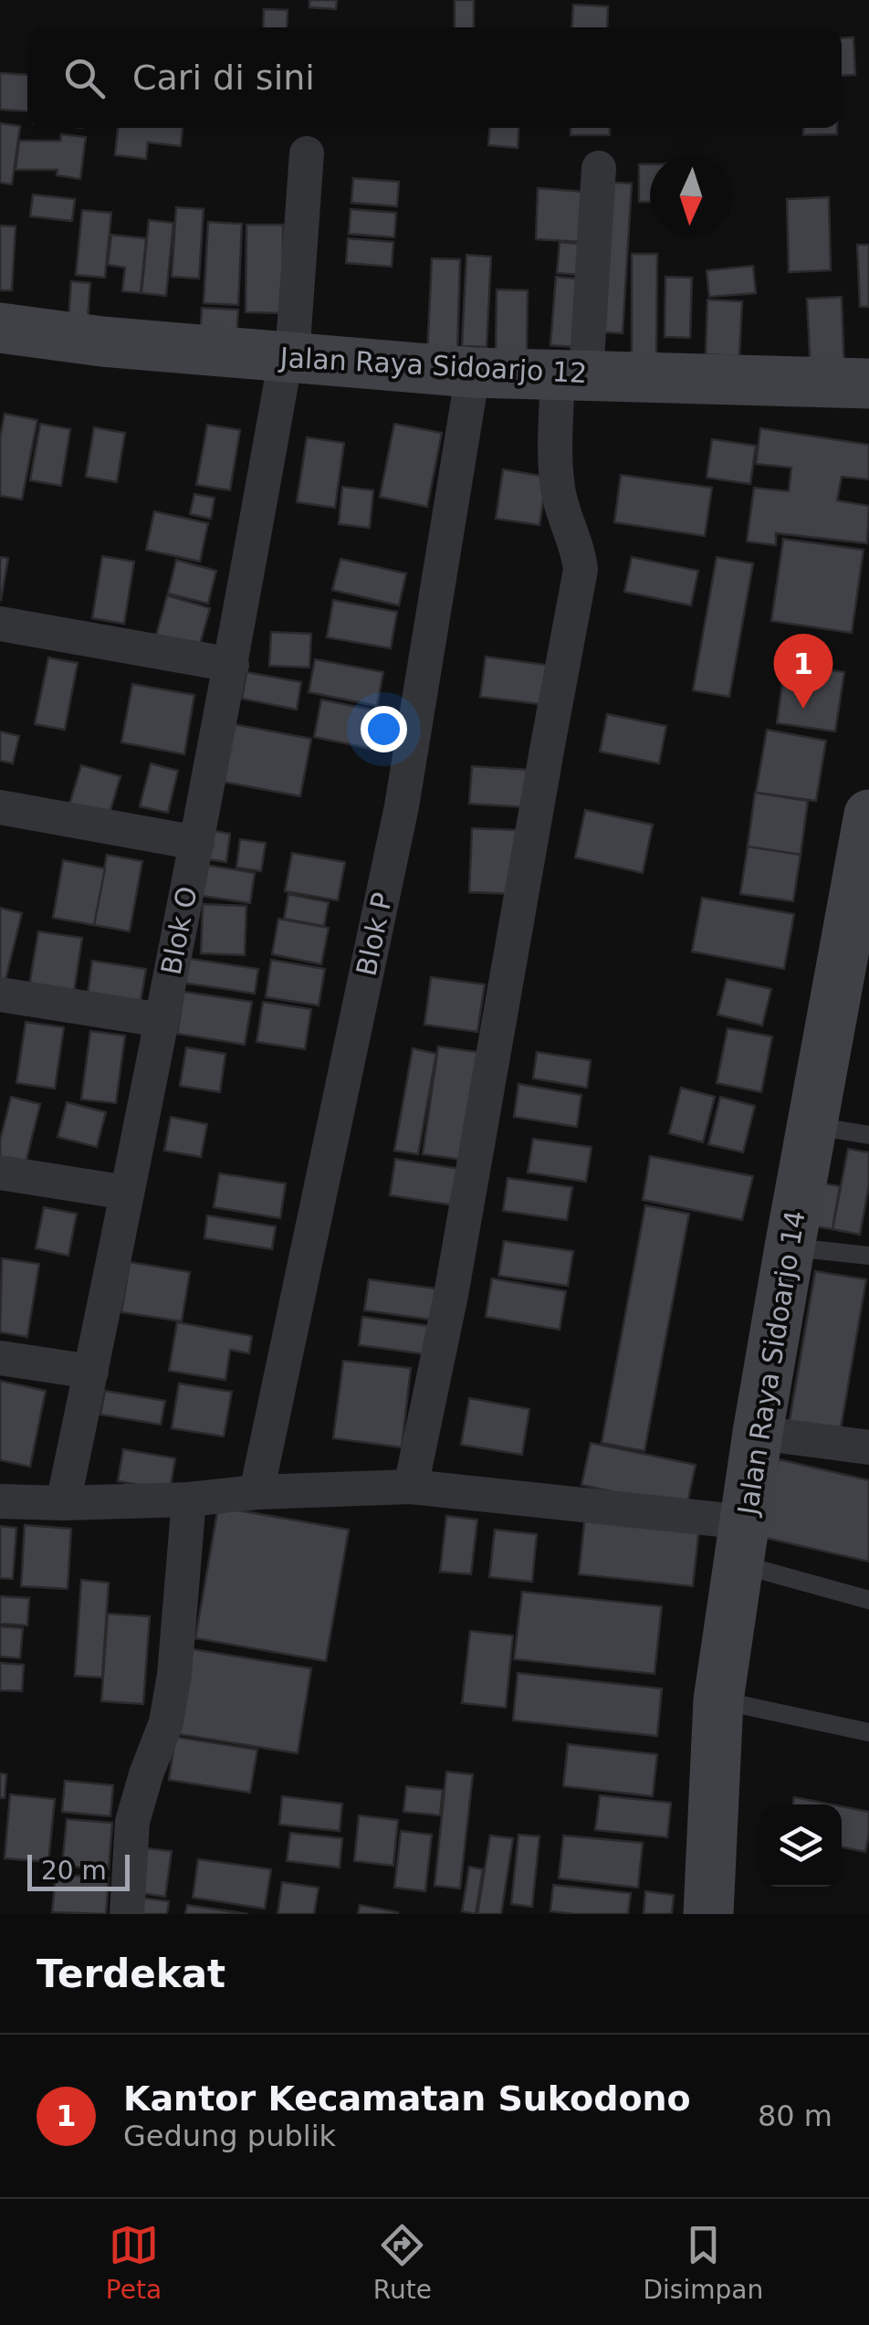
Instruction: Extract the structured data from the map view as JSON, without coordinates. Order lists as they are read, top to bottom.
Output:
{
  "streets": {
    "main road": ["Jalan Raya Sidoarjo 12", "Jalan Raya Sidoarjo 14"],
    "street": ["Blok O", "Blok P"]
  },
  "crossings": [
    ["Jalan Raya Sidoarjo 12", "Blok O"],
    ["Jalan Raya Sidoarjo 12", "Blok P"]
  ],
  "scale_bar": "20 m",
  "north": "bottom",
  "page": {
    "search": "Cari di sini",
    "pins": "1",
    "scale": "20 m",
    "heading": "Terdekat",
    "list": [
      {
        "mark": "1",
        "name": "Kantor Kecamatan Sukodono",
        "note": "Gedung publik",
        "value": "80 m"
      }
    ],
    "nav": ["Peta", "Rute", "Disimpan"]
  }
}
